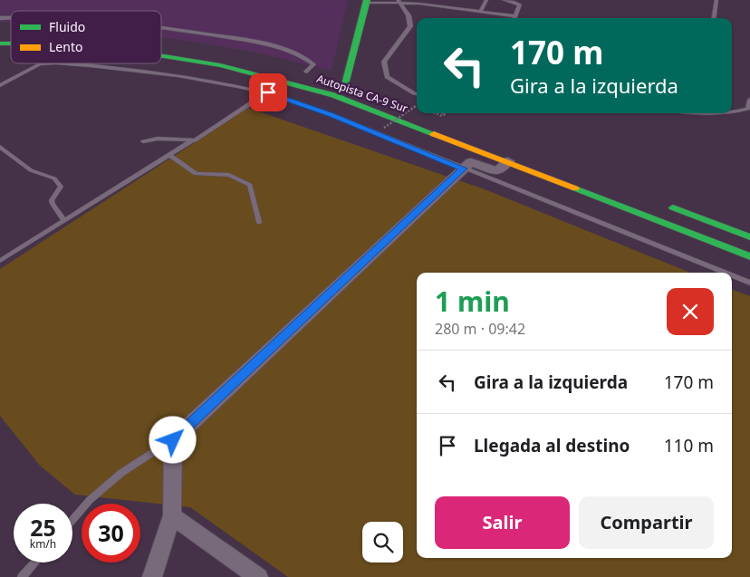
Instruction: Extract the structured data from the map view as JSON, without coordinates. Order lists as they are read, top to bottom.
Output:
{
  "streets": {
    "main road": ["Autopista CA-9 Sur"]
  },
  "legend": ["Fluido", "Lento"],
  "page": {
    "turn": ["170 m", "Gira a la izquierda"],
    "heading": ["1 min", "280 m · 09:42"],
    "list": [
      {
        "name": "Gira a la izquierda",
        "value": "170 m"
      },
      {
        "name": "Llegada al destino",
        "value": "110 m"
      }
    ],
    "buttons": ["Salir", "Compartir"],
    "speed": "25 km/h",
    "limit": "30"
  }
}
